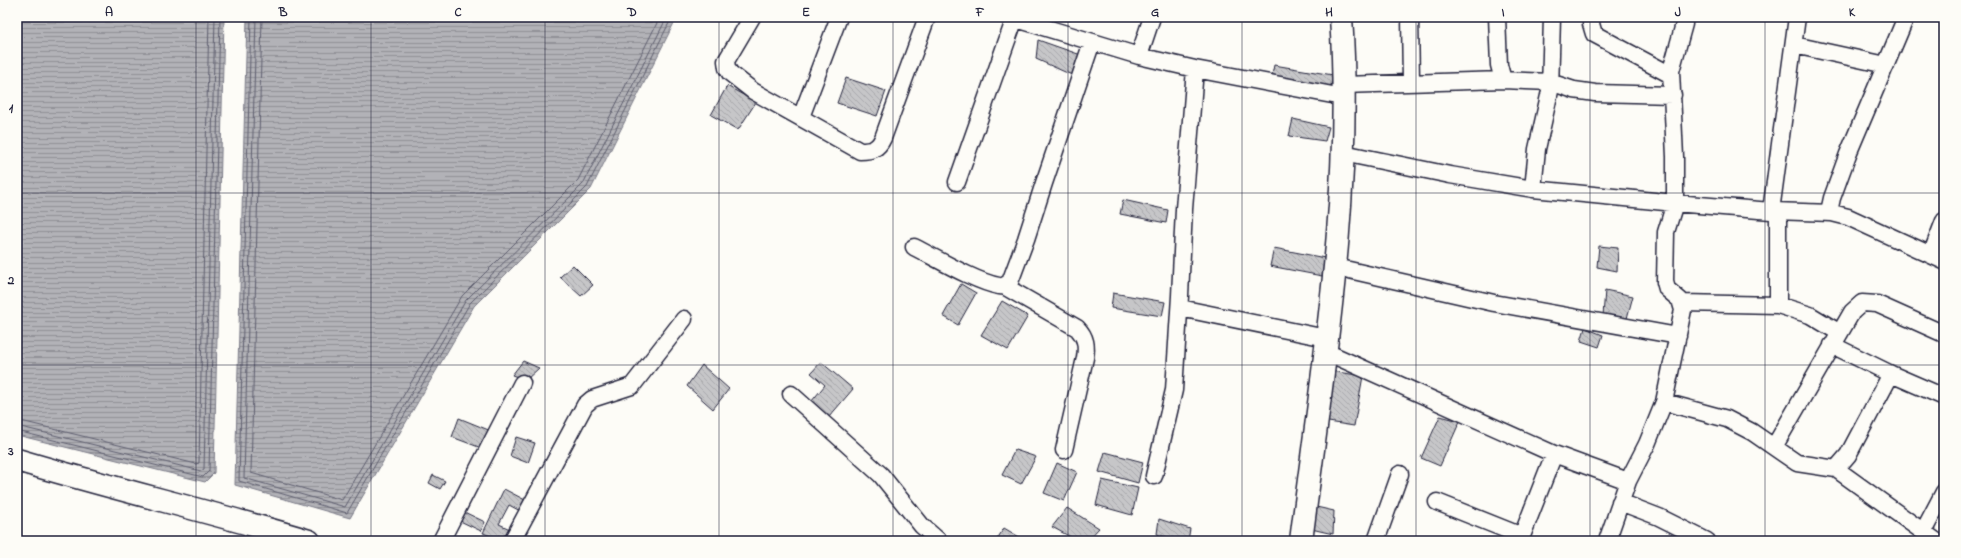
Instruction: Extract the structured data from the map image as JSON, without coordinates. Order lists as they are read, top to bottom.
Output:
{
  "grid": {
    "columns": [
      "A",
      "B",
      "C",
      "D",
      "E",
      "F",
      "G",
      "H",
      "I",
      "J",
      "K"
    ],
    "rows": ["1", "2", "3"]
  }
}
